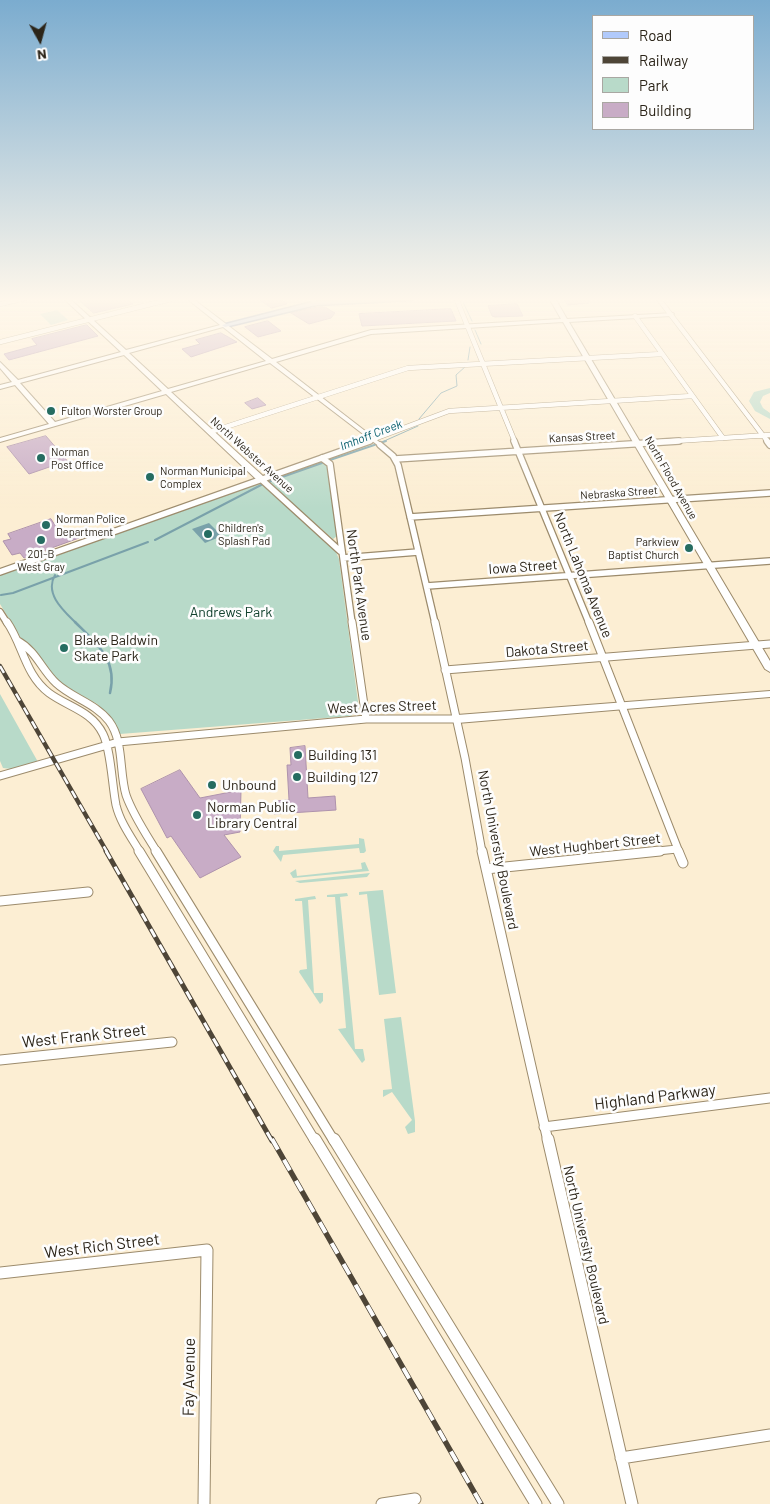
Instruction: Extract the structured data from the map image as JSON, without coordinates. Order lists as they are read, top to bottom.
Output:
{
  "streets": {
    "street": [
      "Kansas Street",
      "North Webster Avenue",
      "North Flood Avenue",
      "Nebraska Street",
      "Iowa Street",
      "North Lahoma Avenue",
      "North Park Avenue",
      "Dakota Street",
      "West Acres Street",
      "West Hughbert Street",
      "North University Boulevard",
      "West Frank Street",
      "Highland Parkway",
      "West Rich Street",
      "Fay Avenue"
    ]
  },
  "crossings": [
    ["Kansas Street", "North Flood Avenue"],
    ["Kansas Street", "North Lahoma Avenue"],
    ["Kansas Street", "North University Boulevard"],
    ["North Webster Avenue", "North Park Avenue"],
    ["North Flood Avenue", "Nebraska Street"],
    ["North Flood Avenue", "Iowa Street"],
    ["North Flood Avenue", "Dakota Street"],
    ["Nebraska Street", "North Lahoma Avenue"],
    ["Nebraska Street", "North University Boulevard"],
    ["Iowa Street", "North Lahoma Avenue"],
    ["Iowa Street", "North University Boulevard"],
    ["North Lahoma Avenue", "Dakota Street"],
    ["North Lahoma Avenue", "West Acres Street"],
    ["North Lahoma Avenue", "West Hughbert Street"],
    ["North Park Avenue", "West Acres Street"],
    ["Dakota Street", "North University Boulevard"],
    ["West Acres Street", "North University Boulevard"],
    ["West Hughbert Street", "North University Boulevard"],
    ["North University Boulevard", "Highland Parkway"],
    ["West Rich Street", "Fay Avenue"]
  ],
  "water": ["Imhoff Creek"],
  "parks": ["Andrews Park"],
  "places": [
    "Fulton Worster Group",
    "Norman Post Office",
    "Norman Municipal Complex",
    "Norman Police Department",
    "Children's Splash Pad",
    "201-B West Gray",
    "Parkview Baptist Church",
    "Blake Baldwin Skate Park",
    "Building 131",
    "Building 127",
    "Unbound",
    "Norman Public Library Central"
  ],
  "legend": [
    "Road",
    "Railway",
    "Park",
    "Building"
  ],
  "north": "bottom"
}
